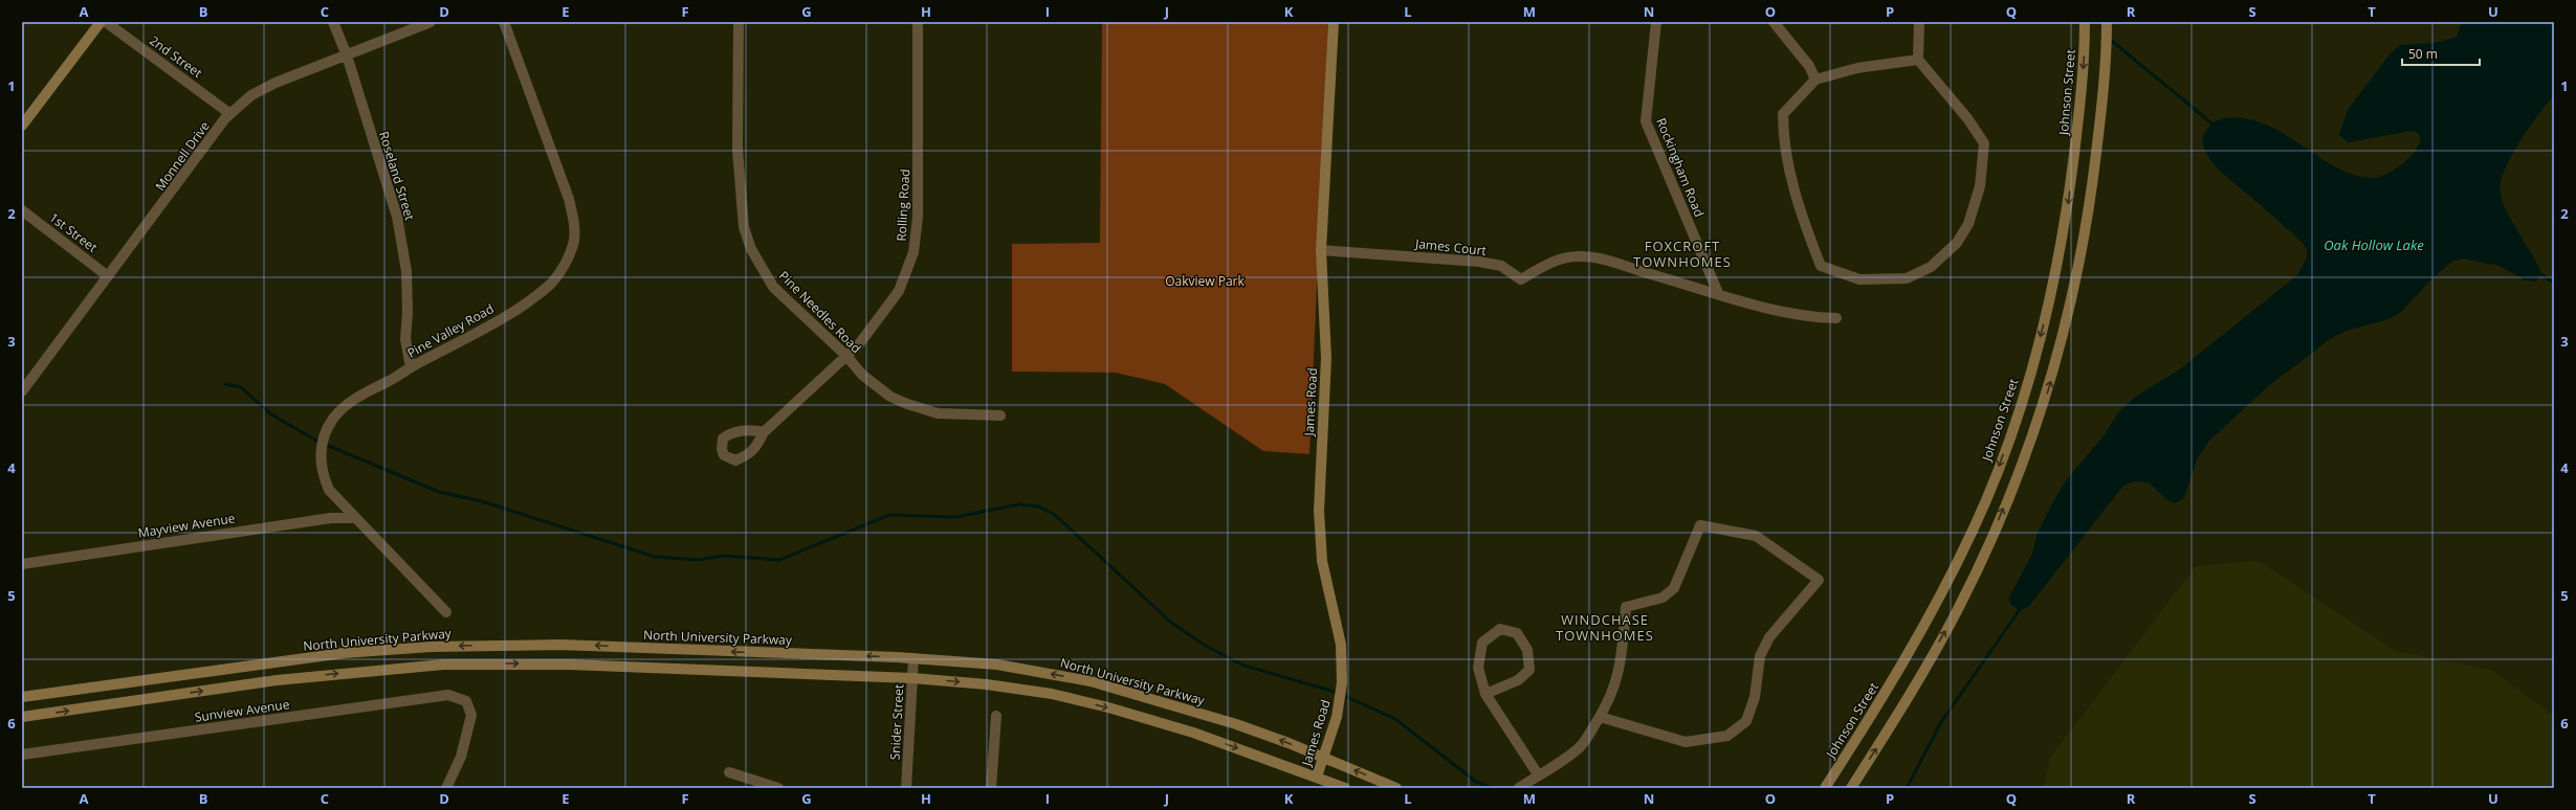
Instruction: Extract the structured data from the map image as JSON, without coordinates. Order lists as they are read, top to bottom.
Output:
{
  "streets": {
    "main road": ["Johnson Street", "James Road", "North University Parkway"],
    "street": [
      "2nd Street",
      "Monnell Drive",
      "Rockingham Road",
      "Roseland Street",
      "Rolling Road",
      "1st Street",
      "James Court",
      "Pine Needles Road",
      "Pine Valley Road",
      "Mayview Avenue",
      "Sunview Avenue",
      "Snider Street"
    ]
  },
  "crossings": [
    ["2nd Street", "Monnell Drive"],
    ["Monnell Drive", "Roseland Street"],
    ["Monnell Drive", "1st Street"],
    ["Rockingham Road", "James Court"],
    ["Roseland Street", "Pine Valley Road"],
    ["Rolling Road", "Pine Needles Road"],
    ["James Court", "James Road"],
    ["Pine Valley Road", "Mayview Avenue"],
    ["James Road", "North University Parkway"],
    ["North University Parkway", "Snider Street"]
  ],
  "districts": ["FOXCROFT TOWNHOMES", "WINDCHASE TOWNHOMES"],
  "water": ["Oak Hollow Lake"],
  "parks": ["Oakview Park"],
  "scale_bar": "50 m",
  "grid": {
    "columns": [
      "A",
      "B",
      "C",
      "D",
      "E",
      "F",
      "G",
      "H",
      "I",
      "J",
      "K",
      "L",
      "M",
      "N",
      "O",
      "P",
      "Q",
      "R",
      "S",
      "T",
      "U"
    ],
    "rows": [
      "1",
      "2",
      "3",
      "4",
      "5",
      "6"
    ]
  }
}
